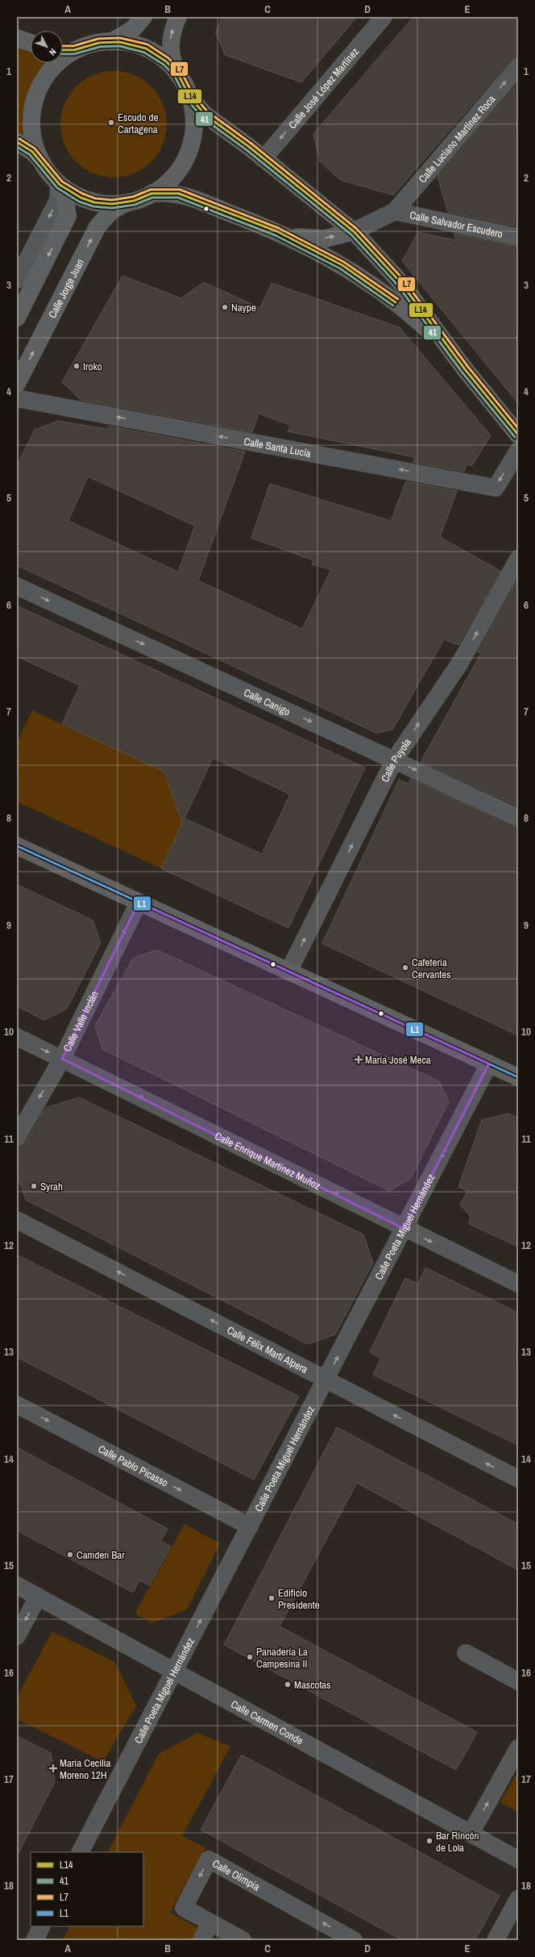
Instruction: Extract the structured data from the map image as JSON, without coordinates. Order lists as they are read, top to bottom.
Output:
{
  "streets": {
    "main road": ["Calle Jorge Juan"],
    "street": [
      "Calle José López Martínez",
      "Calle Luciano Martínez Roca",
      "Calle Salvador Escudero",
      "Calle Santa Lucía",
      "Calle Canigo",
      "Calle Puyola",
      "Calle Valle Inclán",
      "Calle Enrique Martínez Muñoz",
      "Calle Poeta Miguel Hernández",
      "Calle Félix Martí Alpera",
      "Calle Pablo Picasso",
      "Calle Carmen Conde",
      "Calle Olimpia"
    ]
  },
  "crossings": [
    ["Calle Luciano Martínez Roca", "Calle Salvador Escudero"],
    ["Calle Canigo", "Calle Puyola"],
    ["Calle Valle Inclán", "Calle Enrique Martínez Muñoz"],
    ["Calle Enrique Martínez Muñoz", "Calle Poeta Miguel Hernández"],
    ["Calle Poeta Miguel Hernández", "Calle Félix Martí Alpera"],
    ["Calle Poeta Miguel Hernández", "Calle Pablo Picasso"],
    ["Calle Poeta Miguel Hernández", "Calle Carmen Conde"]
  ],
  "one_way": [
    "Calle José López Martínez",
    "Calle Luciano Martínez Roca",
    "Calle Santa Lucía",
    "Calle Canigo",
    "Calle Puyola",
    "Calle Valle Inclán",
    "Calle Enrique Martínez Muñoz",
    "Calle Poeta Miguel Hernández",
    "Calle Félix Martí Alpera",
    "Calle Pablo Picasso"
  ],
  "places": {
    "other": [
      "Escudo de Cartagena",
      "Naype",
      "Iroko",
      "Cafetería Cervantes",
      "Syrah",
      "Camden Bar",
      "Edificio Presidente",
      "Panadería La Campesina II",
      "Mascotas",
      "Bar Rincón de Lola"
    ],
    "health": ["María José Meca", "María Cecilia Moreno 12H"]
  },
  "lines": [
    "transit line L7",
    "transit line L14",
    "transit line 41",
    "transit line L1"
  ],
  "legend": [
    "L14",
    "41",
    "L7",
    "L1"
  ],
  "north": "bottom right",
  "grid": {
    "columns": [
      "A",
      "B",
      "C",
      "D",
      "E"
    ],
    "rows": [
      "1",
      "2",
      "3",
      "4",
      "5",
      "6",
      "7",
      "8",
      "9",
      "10",
      "11",
      "12",
      "13",
      "14",
      "15",
      "16",
      "17",
      "18"
    ]
  }
}
